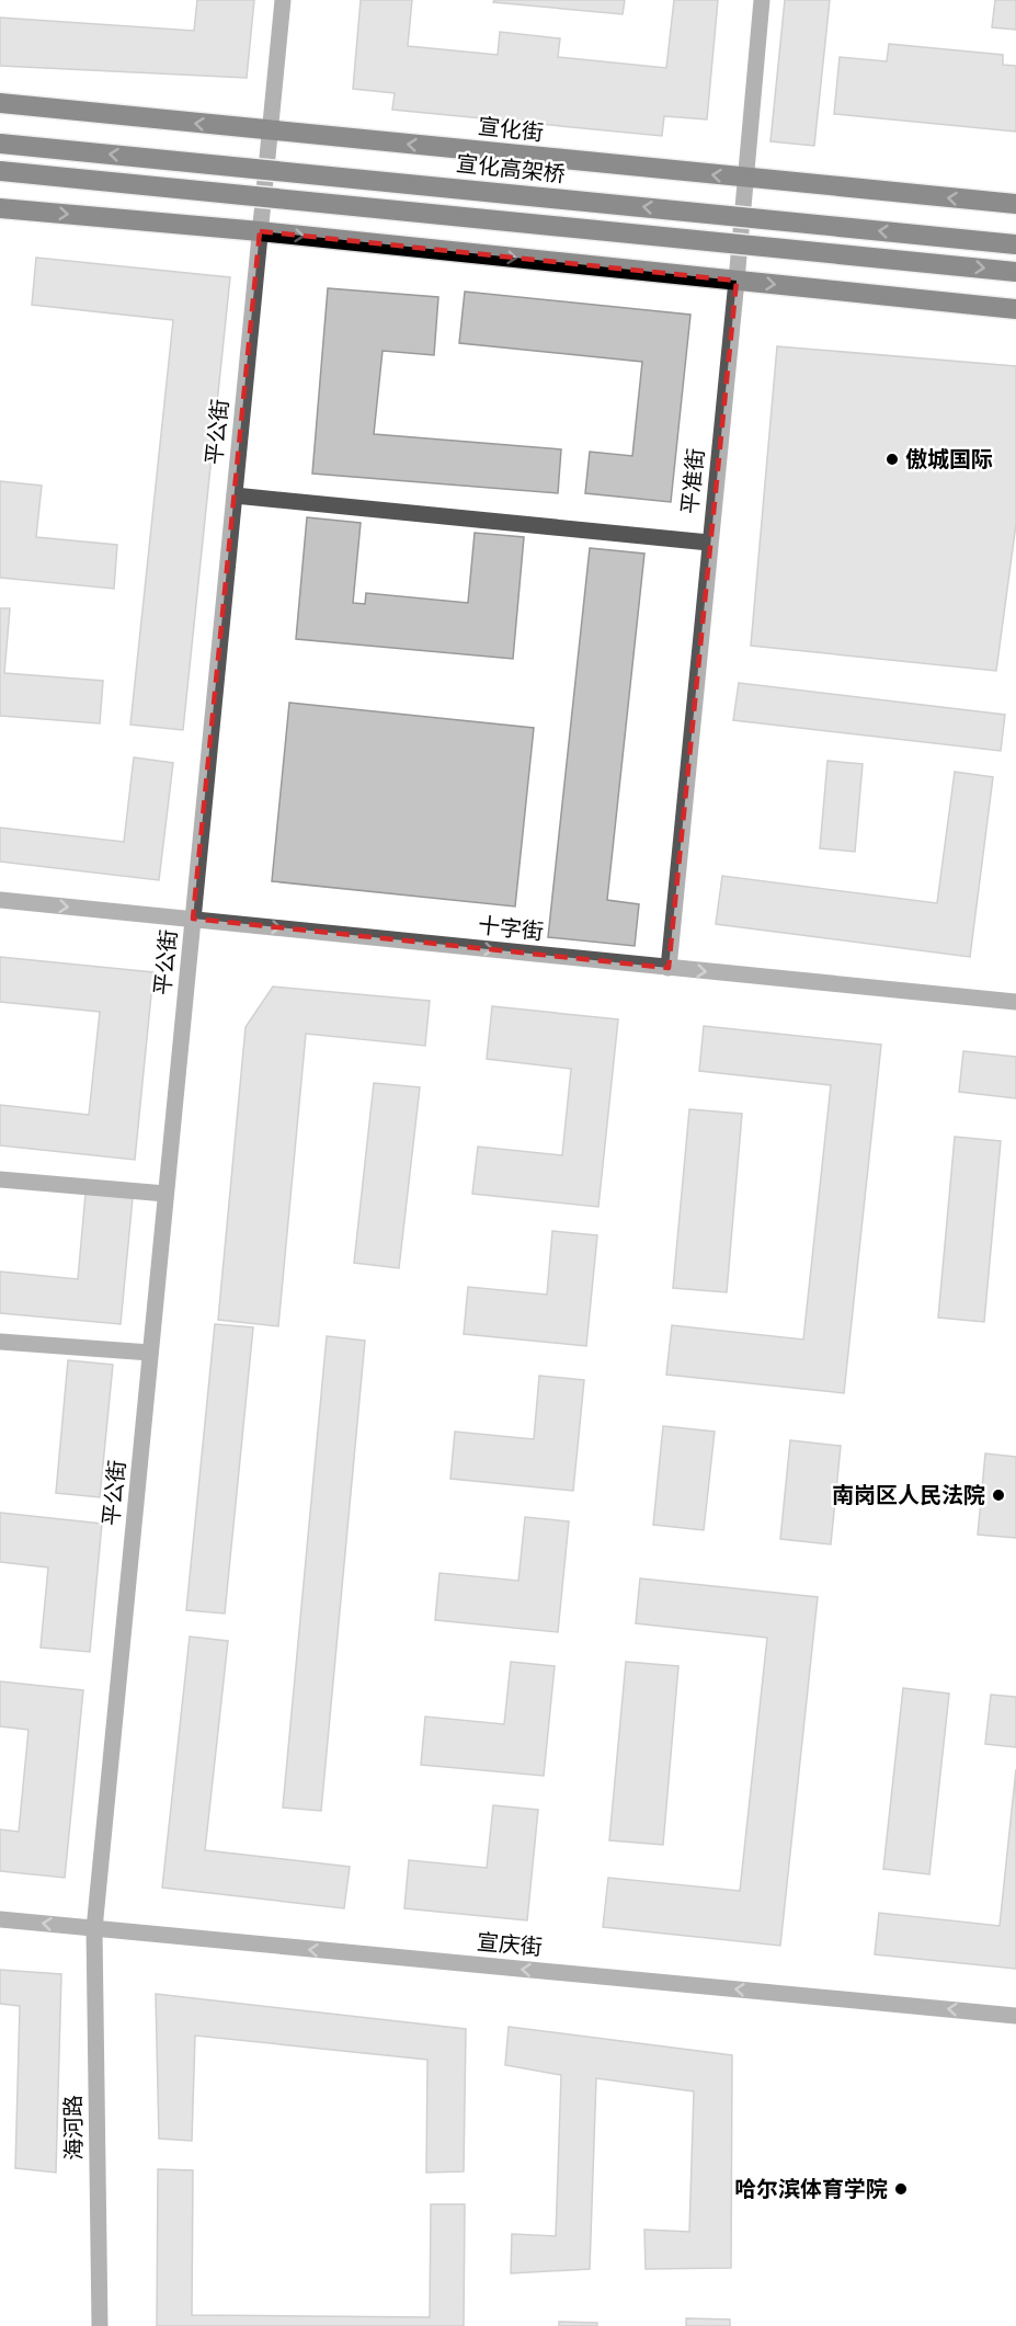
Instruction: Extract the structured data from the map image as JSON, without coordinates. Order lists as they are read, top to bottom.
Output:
{
  "streets": {
    "highway": ["宣化街", "宣化高架桥"],
    "street": [
      "平公街",
      "平准街",
      "十字街",
      "宣庆街",
      "海河路"
    ]
  },
  "crossings": [
    ["宣化街", "平公街"],
    ["宣化街", "平准街"],
    ["平公街", "十字街"],
    ["平公街", "宣庆街"],
    ["平公街", "海河路"],
    ["平准街", "十字街"],
    ["宣庆街", "海河路"]
  ],
  "one_way": ["十字街", "宣庆街"],
  "places": ["傲城国际", "南岗区人民法院", "哈尔滨体育学院"]
}
